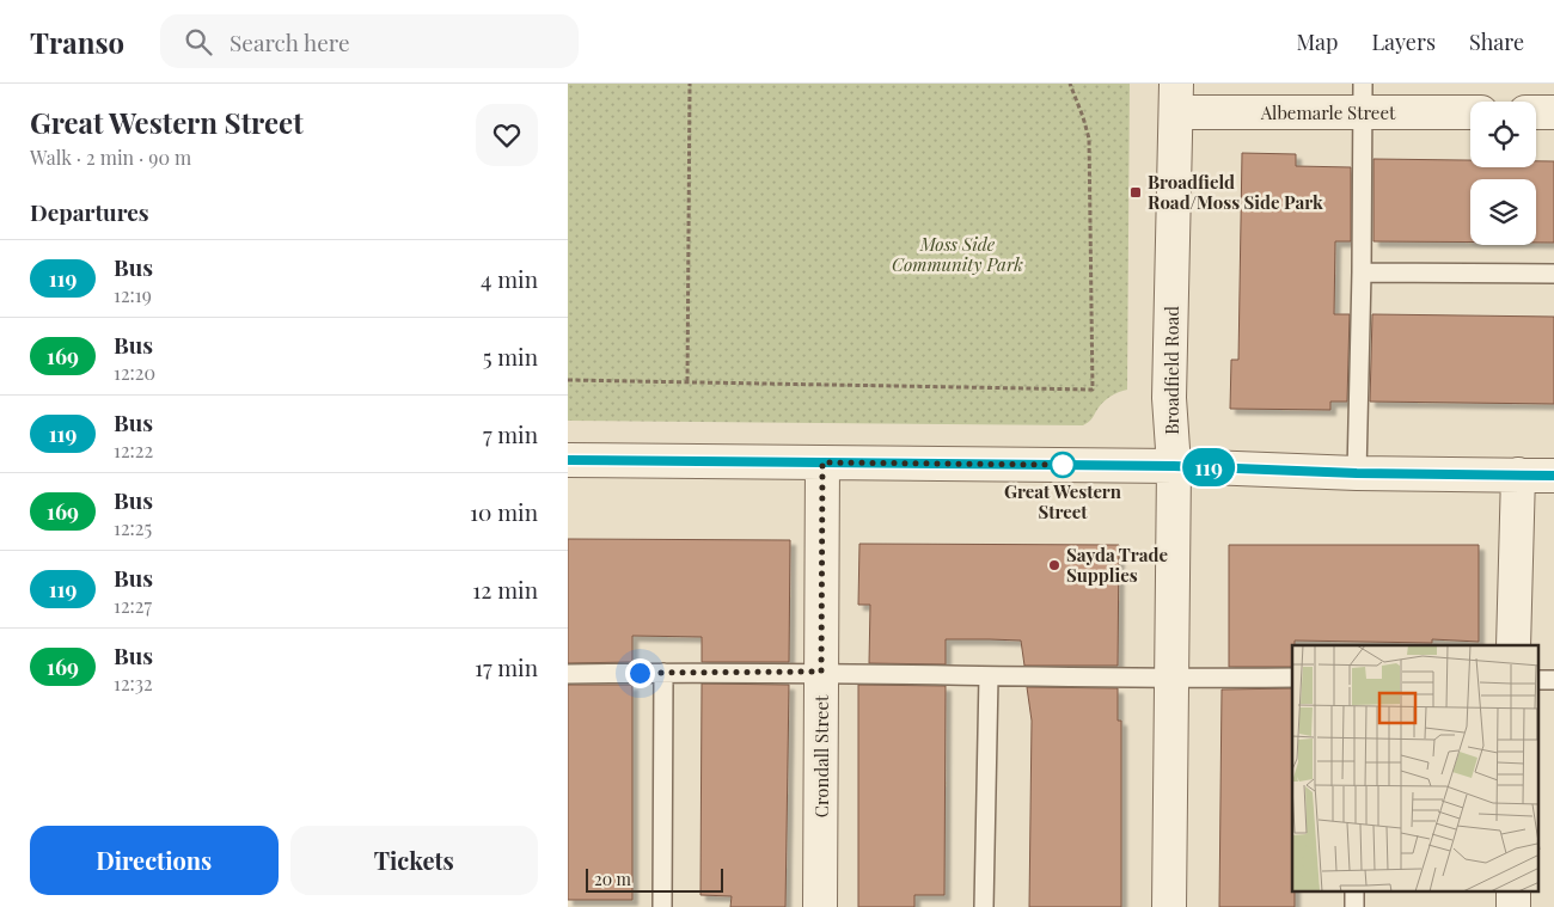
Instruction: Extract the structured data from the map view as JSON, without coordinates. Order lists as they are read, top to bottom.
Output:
{
  "streets": {
    "street": ["Albemarle Street", "Broadfield Road", "Crondall Street"]
  },
  "crossings": [
    ["Albemarle Street", "Broadfield Road"]
  ],
  "parks": ["Moss Side Community Park"],
  "places": {
    "transit": ["Broadfield Road/Moss Side Park"],
    "other": ["Great Western Street", "Sayda Trade Supplies"]
  },
  "lines": ["bus line 119"],
  "scale_bar": "20 m",
  "page": {
    "header": "Transo",
    "search": "Search here",
    "nav": ["Map", "Layers", "Share"],
    "heading": [
      ["Great Western Street", "Walk · 2 min · 90 m"],
      "Departures"
    ],
    "on_map": "119",
    "list": [
      {
        "mark": "119",
        "name": "Bus",
        "note": "12:19",
        "value": "4 min"
      },
      {
        "mark": "169",
        "name": "Bus",
        "note": "12:20",
        "value": "5 min"
      },
      {
        "mark": "119",
        "name": "Bus",
        "note": "12:22",
        "value": "7 min"
      },
      {
        "mark": "169",
        "name": "Bus",
        "note": "12:25",
        "value": "10 min"
      },
      {
        "mark": "119",
        "name": "Bus",
        "note": "12:27",
        "value": "12 min"
      },
      {
        "mark": "169",
        "name": "Bus",
        "note": "12:32",
        "value": "17 min"
      }
    ],
    "buttons": ["Directions", "Tickets"],
    "scale": "20 m"
  }
}
